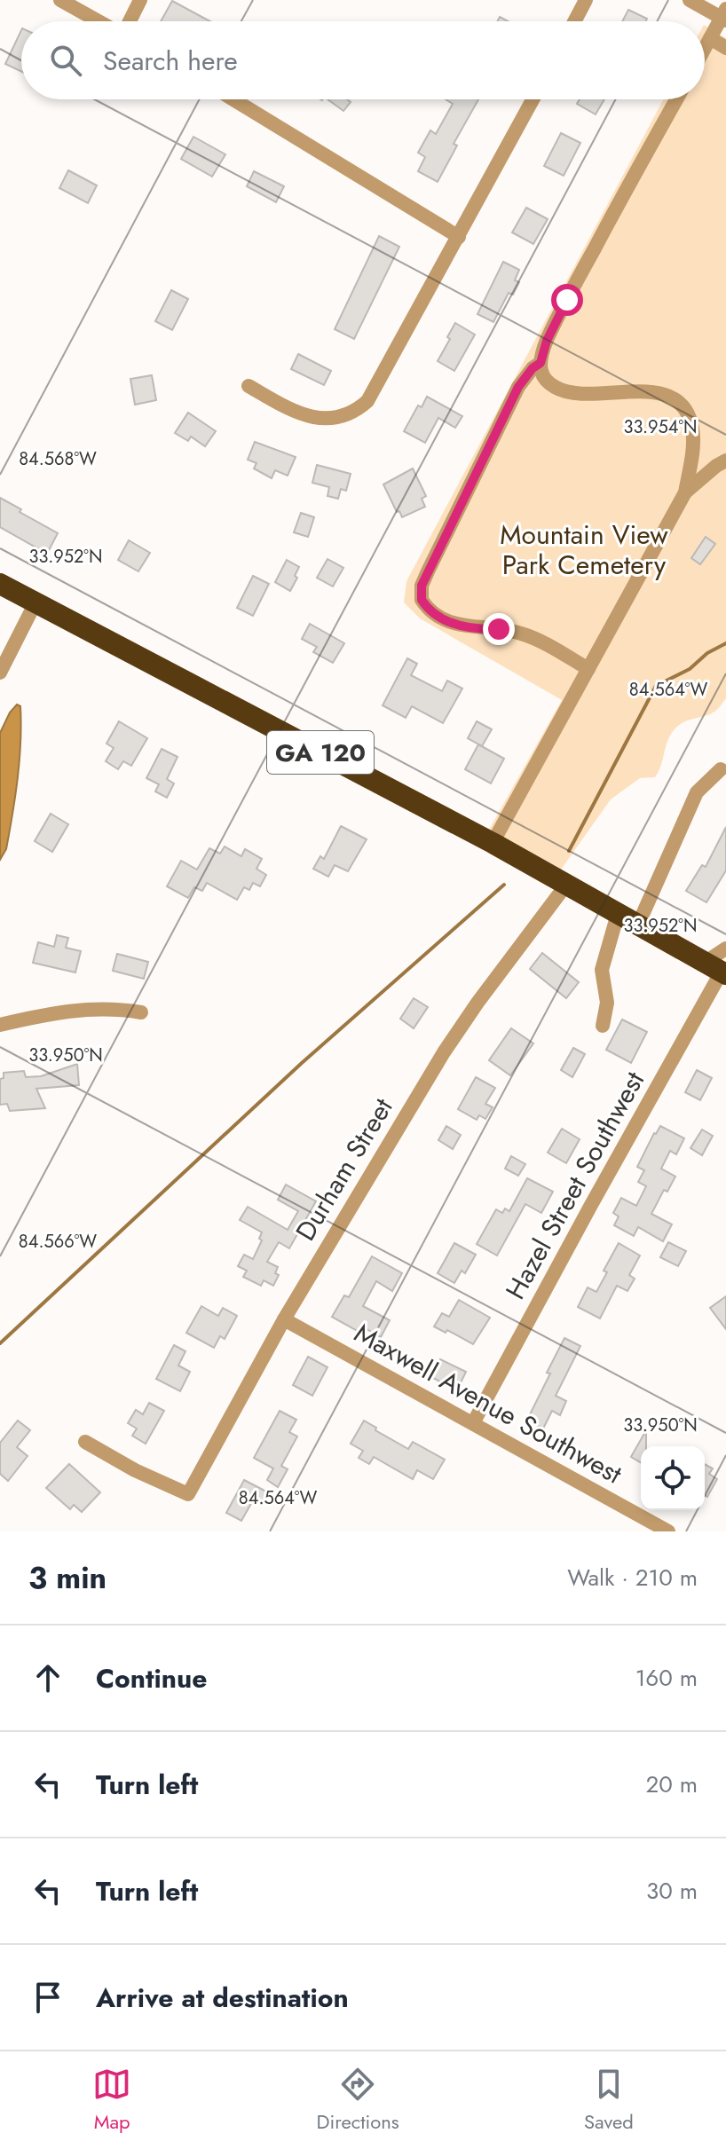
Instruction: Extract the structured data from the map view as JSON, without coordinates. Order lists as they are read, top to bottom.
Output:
{
  "streets": {
    "highway": ["GA 120"],
    "street": ["Durham Street", "Hazel Street Southwest", "Maxwell Avenue Southwest"]
  },
  "crossings": [
    ["GA 120", "Durham Street"],
    ["GA 120", "Hazel Street Southwest"],
    ["Durham Street", "Maxwell Avenue Southwest"],
    ["Hazel Street Southwest", "Maxwell Avenue Southwest"]
  ],
  "parks": ["Mountain View Park Cemetery"],
  "page": {
    "search": "Search here",
    "heading": ["3 min", "Walk · 210 m"],
    "list": [
      ["Continue", "160 m"],
      ["Turn left", "20 m"],
      ["Turn left", "30 m"],
      "Arrive at destination"
    ],
    "nav": ["Map", "Directions", "Saved"]
  },
  "coordinates": [
    "33.954°N",
    "84.568°W",
    "33.952°N",
    "84.564°W",
    "33.950°N",
    "84.566°W"
  ]
}
